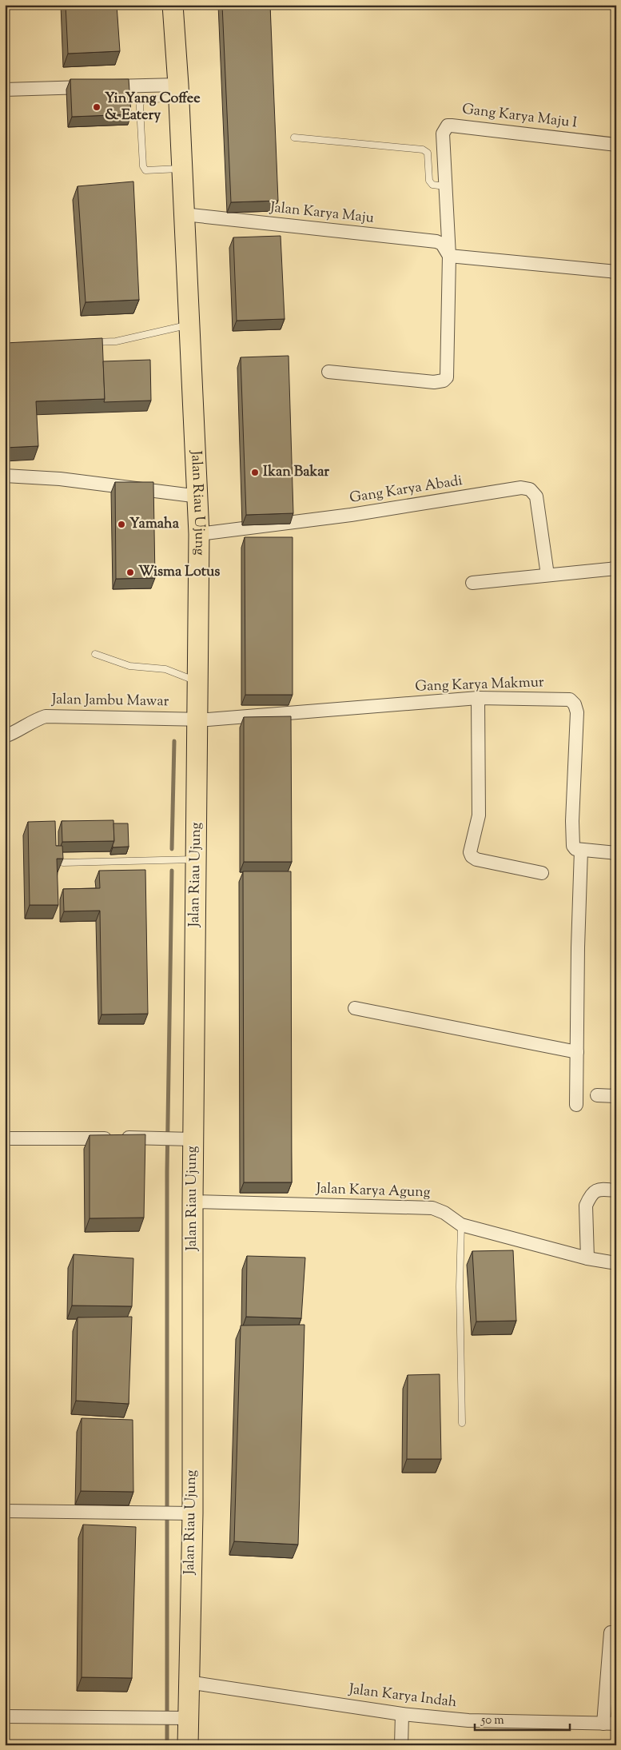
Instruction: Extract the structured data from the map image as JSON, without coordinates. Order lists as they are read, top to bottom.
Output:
{
  "streets": {
    "main road": ["Jalan Riau Ujung"],
    "street": [
      "Gang Karya Maju I",
      "Jalan Karya Maju",
      "Gang Karya Abadi",
      "Gang Karya Makmur",
      "Jalan Jambu Mawar",
      "Jalan Karya Agung",
      "Jalan Karya Indah"
    ]
  },
  "crossings": [
    ["Jalan Karya Maju", "Jalan Riau Ujung"],
    ["Gang Karya Abadi", "Jalan Riau Ujung"],
    ["Jalan Riau Ujung", "Gang Karya Makmur"],
    ["Jalan Riau Ujung", "Jalan Jambu Mawar"],
    ["Jalan Riau Ujung", "Jalan Karya Agung"],
    ["Jalan Riau Ujung", "Jalan Karya Indah"],
    ["Gang Karya Makmur", "Jalan Jambu Mawar"]
  ],
  "places": [
    "YinYang Coffee & Eatery",
    "Ikan Bakar",
    "Yamaha",
    "Wisma Lotus"
  ],
  "scale_bar": "50 m"
}
